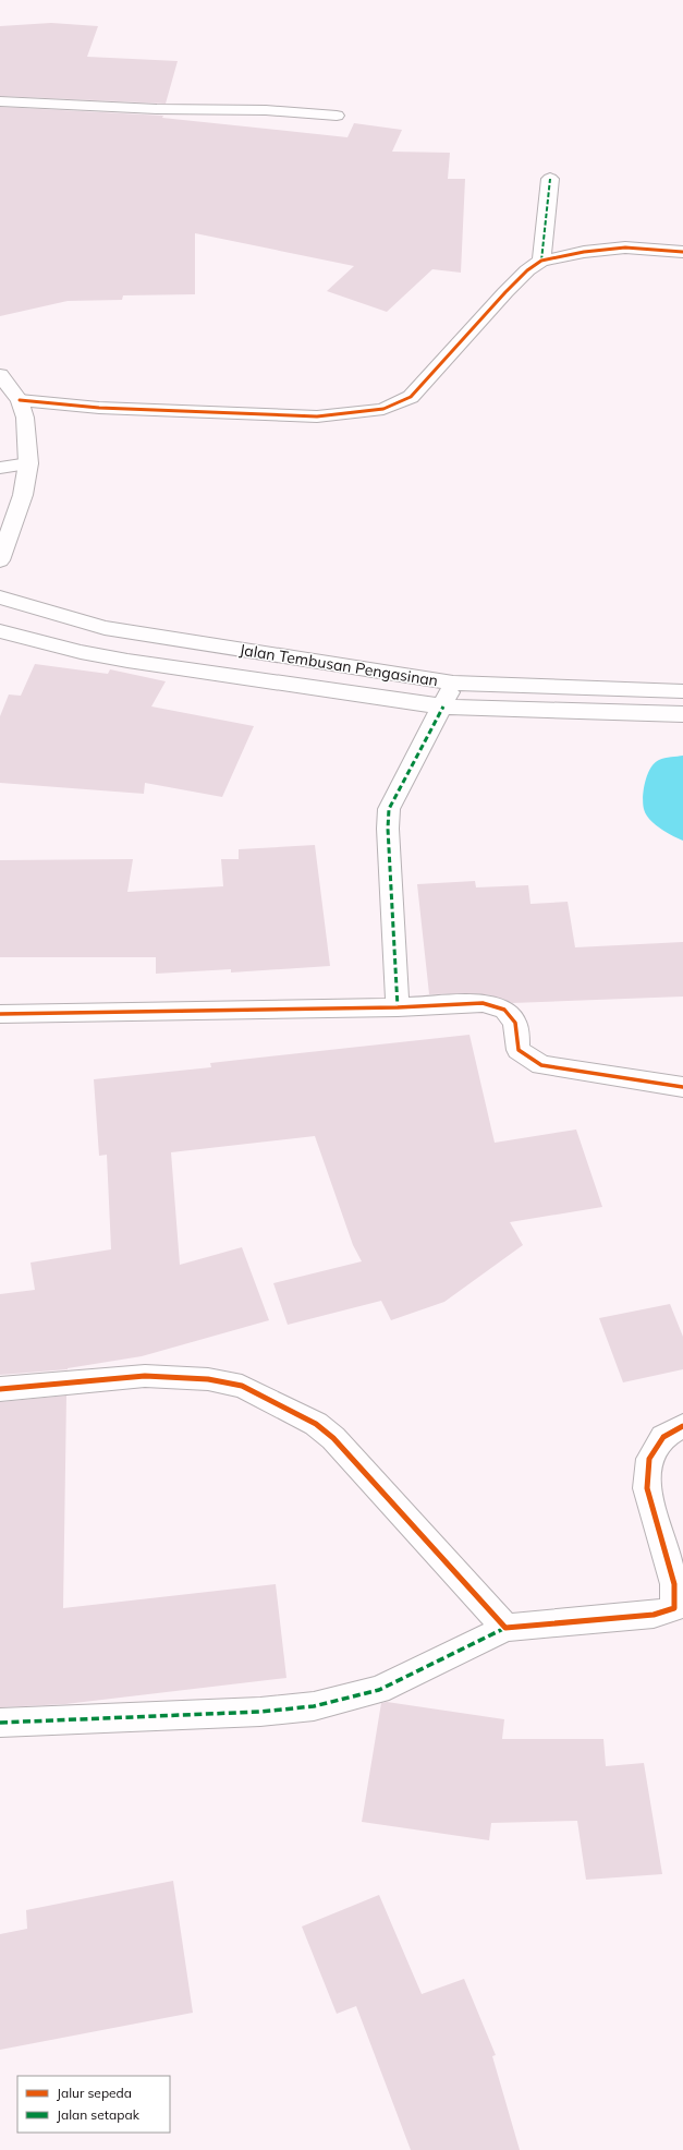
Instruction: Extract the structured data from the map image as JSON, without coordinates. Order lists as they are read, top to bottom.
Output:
{
  "streets": {
    "street": ["Jalan Tembusan Pengasinan"]
  },
  "legend": ["Jalur sepeda", "Jalan setapak"]
}
